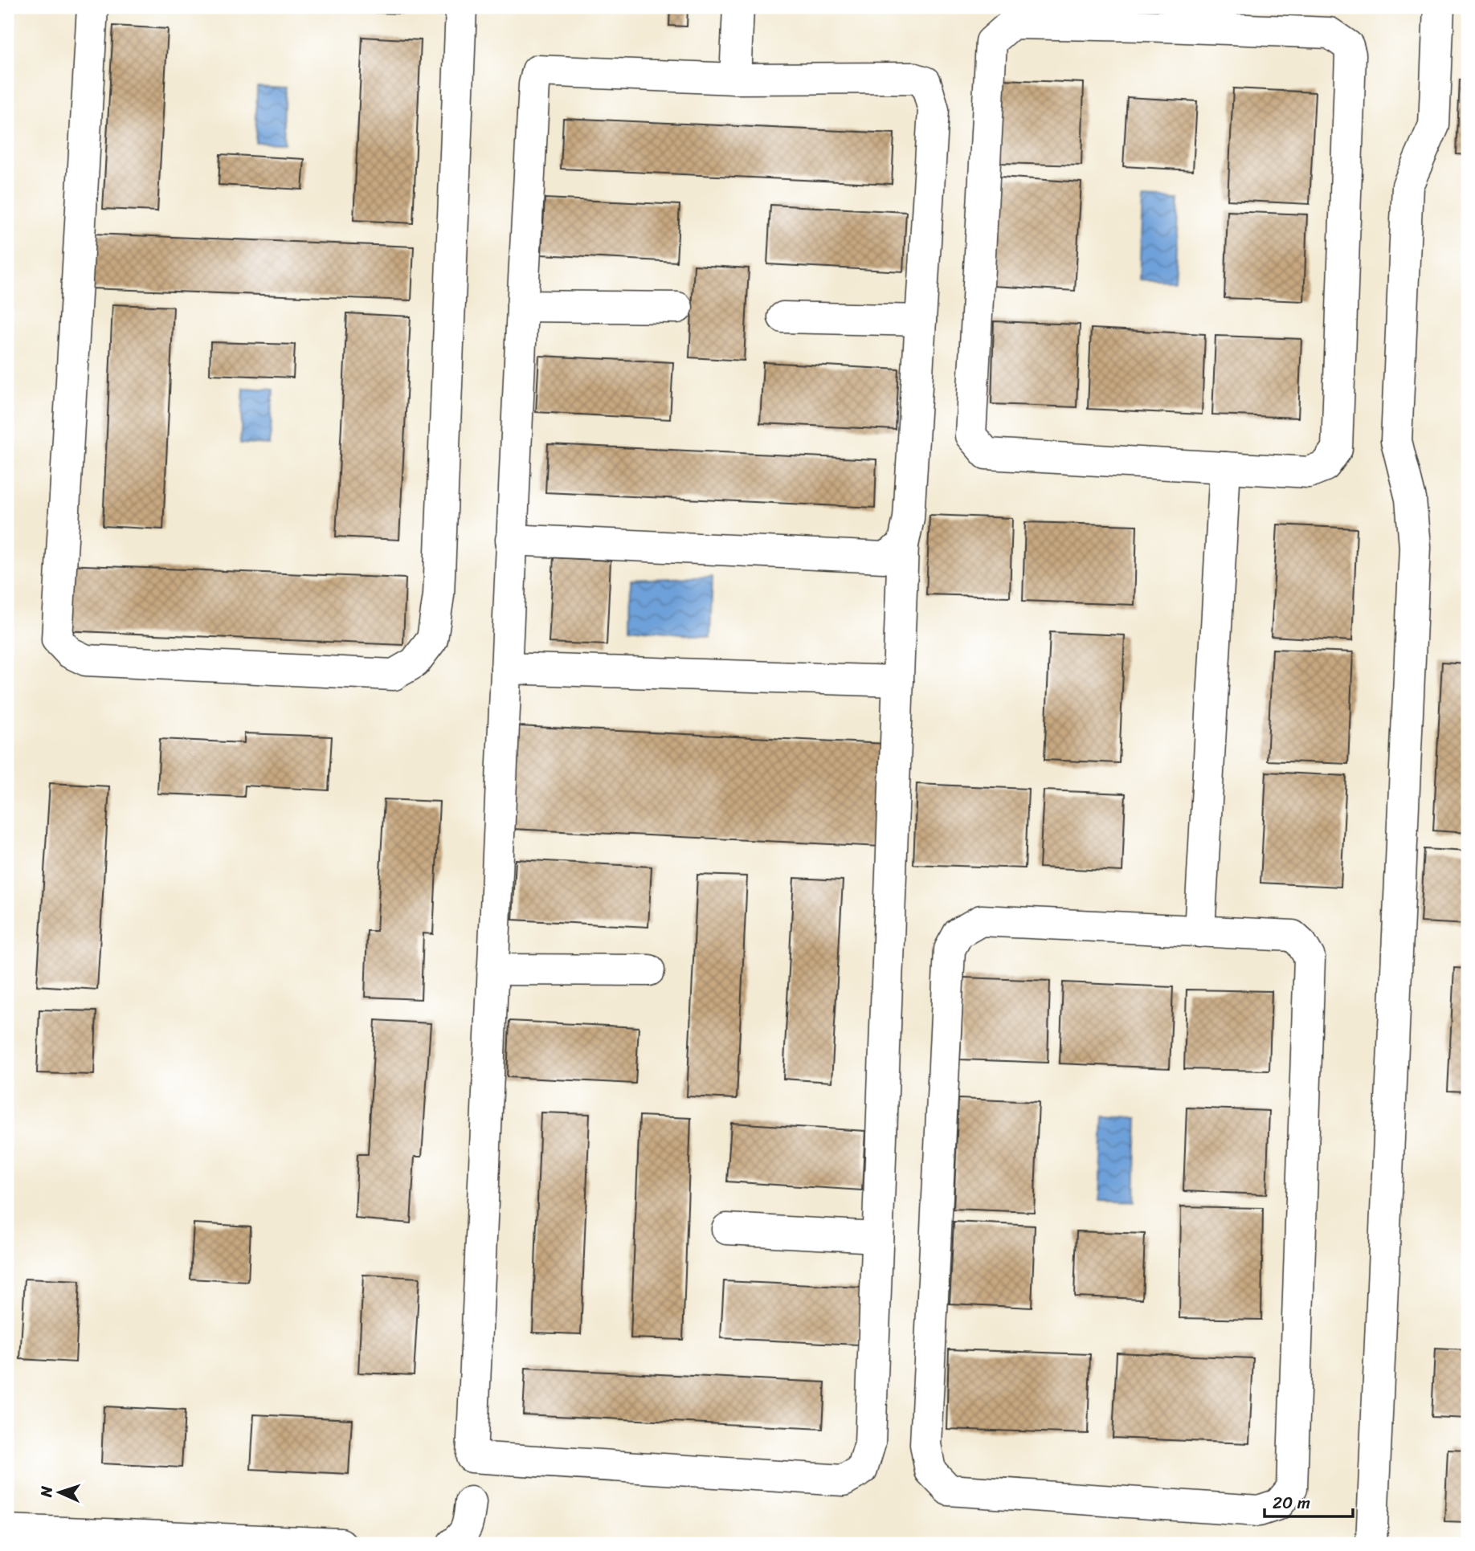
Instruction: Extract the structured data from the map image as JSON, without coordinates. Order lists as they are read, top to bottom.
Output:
{
  "scale_bar": "20 m",
  "north": "left"
}
